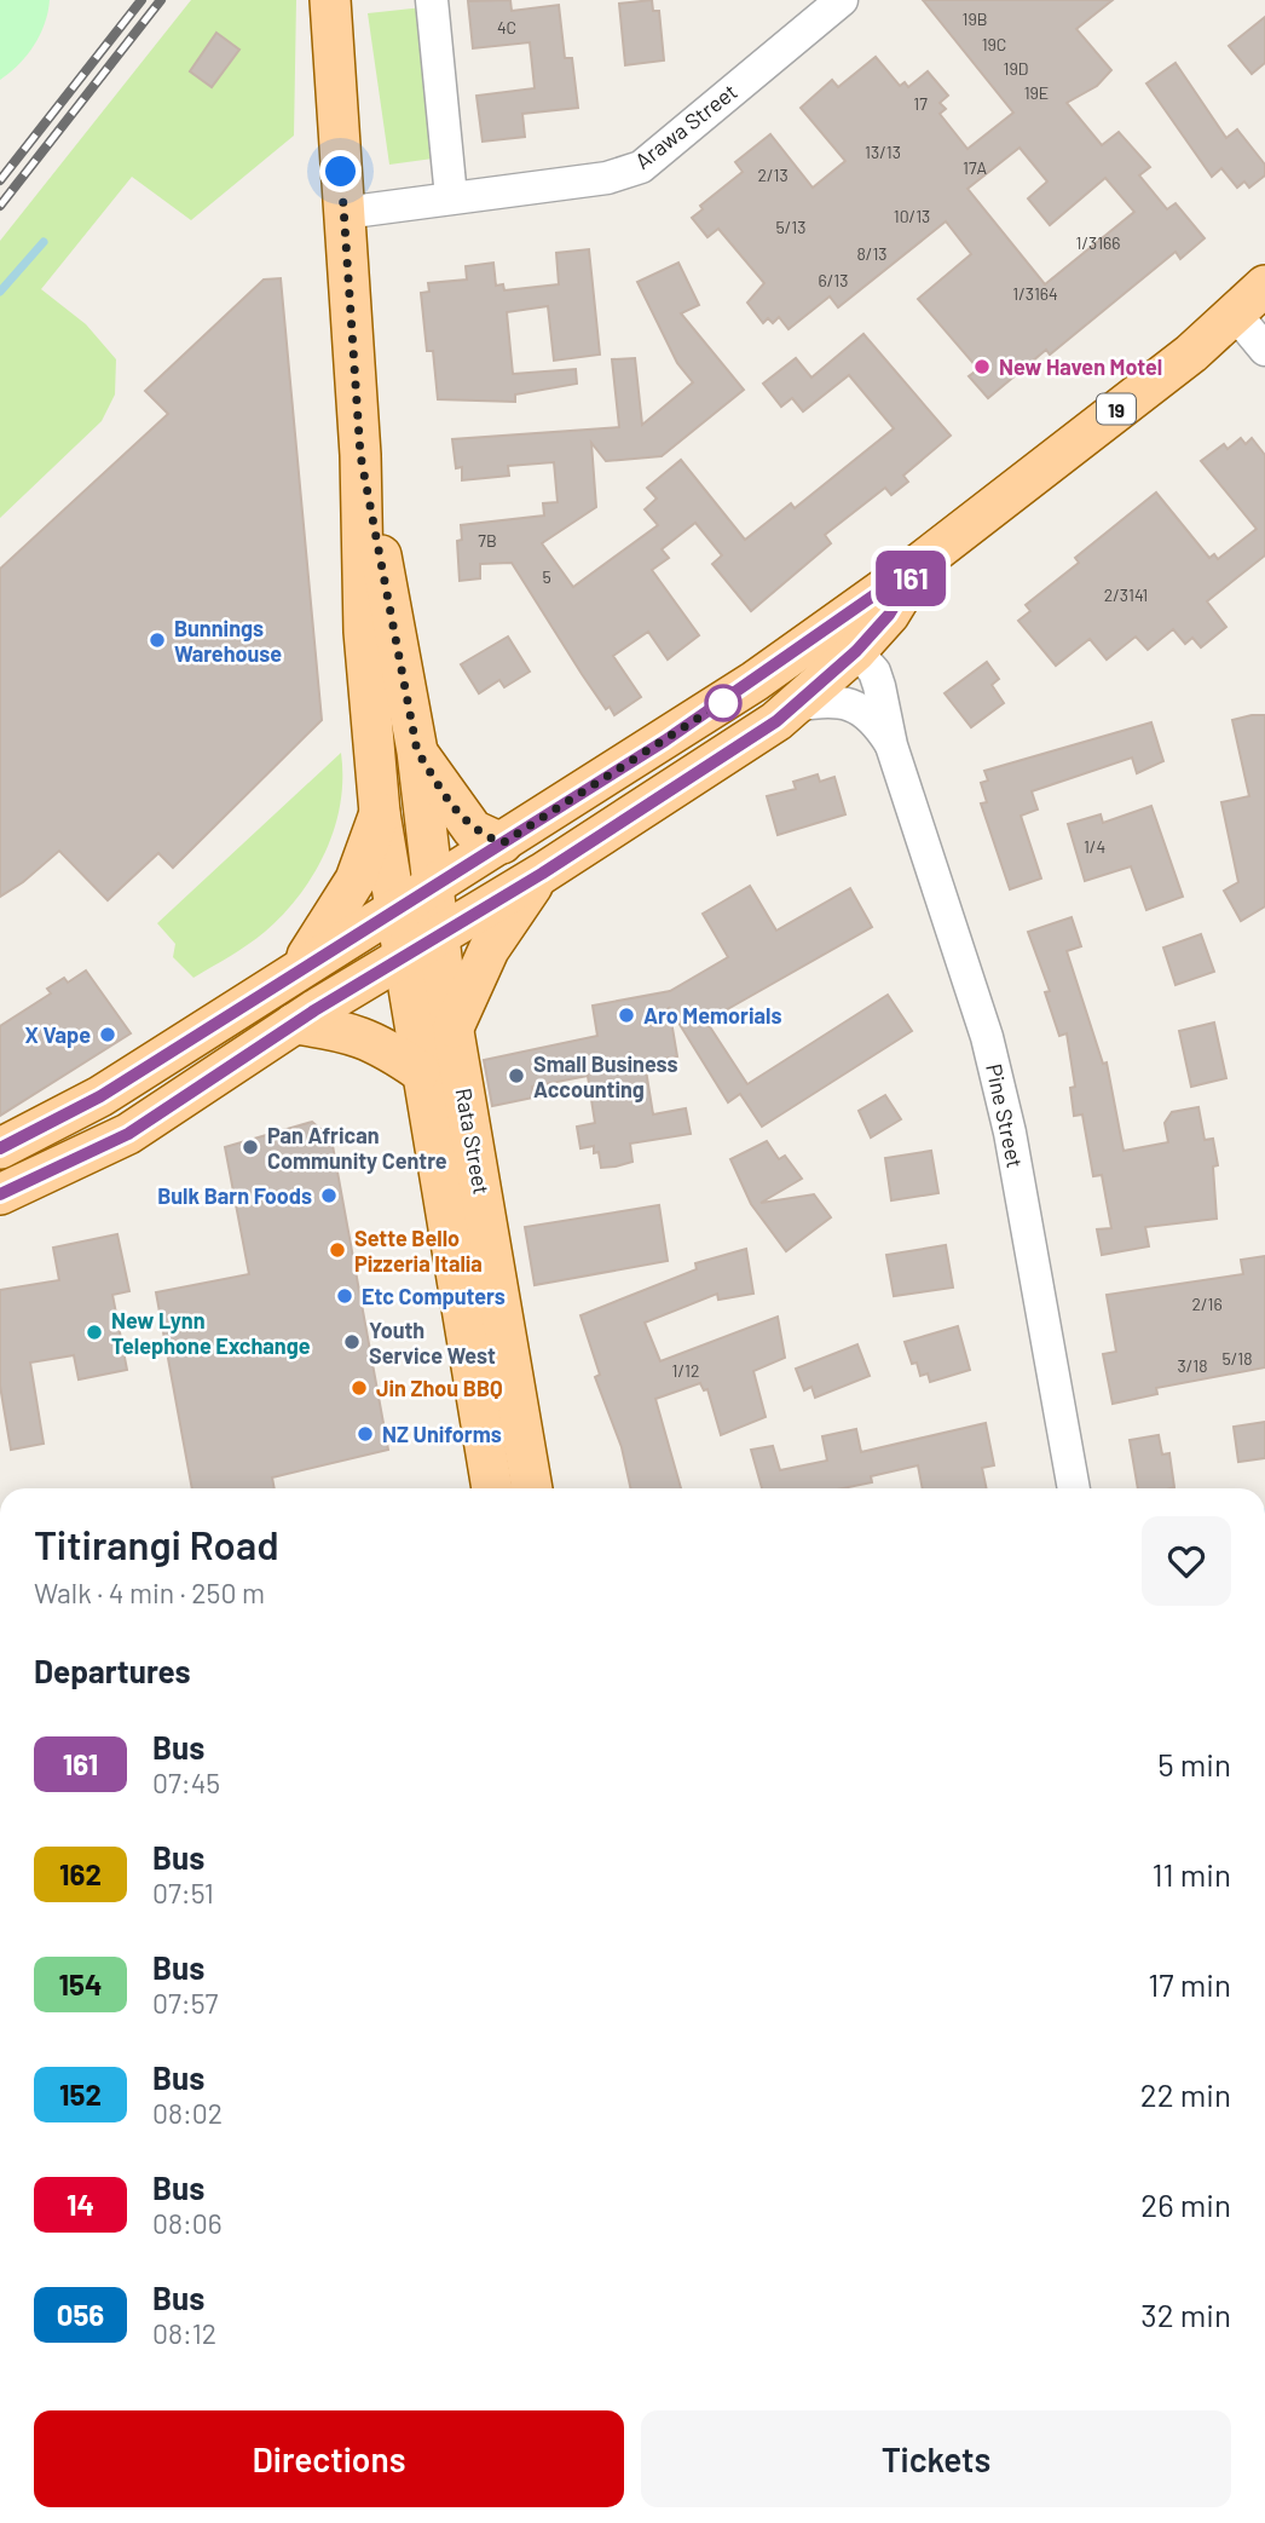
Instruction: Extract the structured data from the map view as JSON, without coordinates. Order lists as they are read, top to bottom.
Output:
{
  "streets": {
    "main road": ["19", "Rata Street"],
    "street": ["Arawa Street", "Pine Street"]
  },
  "crossings": [
    ["19", "Pine Street"],
    ["19", "Rata Street"]
  ],
  "places": [
    "New Haven Motel",
    "Bunnings Warehouse",
    "Aro Memorials",
    "X Vape",
    "Small Business Accounting",
    "Pan African Community Centre",
    "Bulk Barn Foods",
    "Sette Bello Pizzeria Italia",
    "Etc Computers",
    "New Lynn Telephone Exchange",
    "Youth Service West",
    "Jin Zhou BBQ",
    "NZ Uniforms"
  ],
  "lines": ["bus line 161"],
  "house_numbers": [
    "19B",
    "4C",
    "19C",
    "19D",
    "19E",
    "17",
    "13/13",
    "17A",
    "2/13",
    "10/13",
    "5/13",
    "1/3166",
    "8/13",
    "6/13",
    "1/3164",
    "7B",
    "5",
    "2/3141",
    "1/4",
    "2/16",
    "5/18",
    "3/18",
    "1/12"
  ],
  "page": {
    "on_map": "161",
    "heading": [
      ["Titirangi Road", "Walk · 4 min · 250 m"],
      "Departures"
    ],
    "list": [
      {
        "mark": "161",
        "name": "Bus",
        "note": "07:45",
        "value": "5 min"
      },
      {
        "mark": "162",
        "name": "Bus",
        "note": "07:51",
        "value": "11 min"
      },
      {
        "mark": "154",
        "name": "Bus",
        "note": "07:57",
        "value": "17 min"
      },
      {
        "mark": "152",
        "name": "Bus",
        "note": "08:02",
        "value": "22 min"
      },
      {
        "mark": "14",
        "name": "Bus",
        "note": "08:06",
        "value": "26 min"
      },
      {
        "mark": "056",
        "name": "Bus",
        "note": "08:12",
        "value": "32 min"
      }
    ],
    "buttons": ["Directions", "Tickets"]
  }
}
